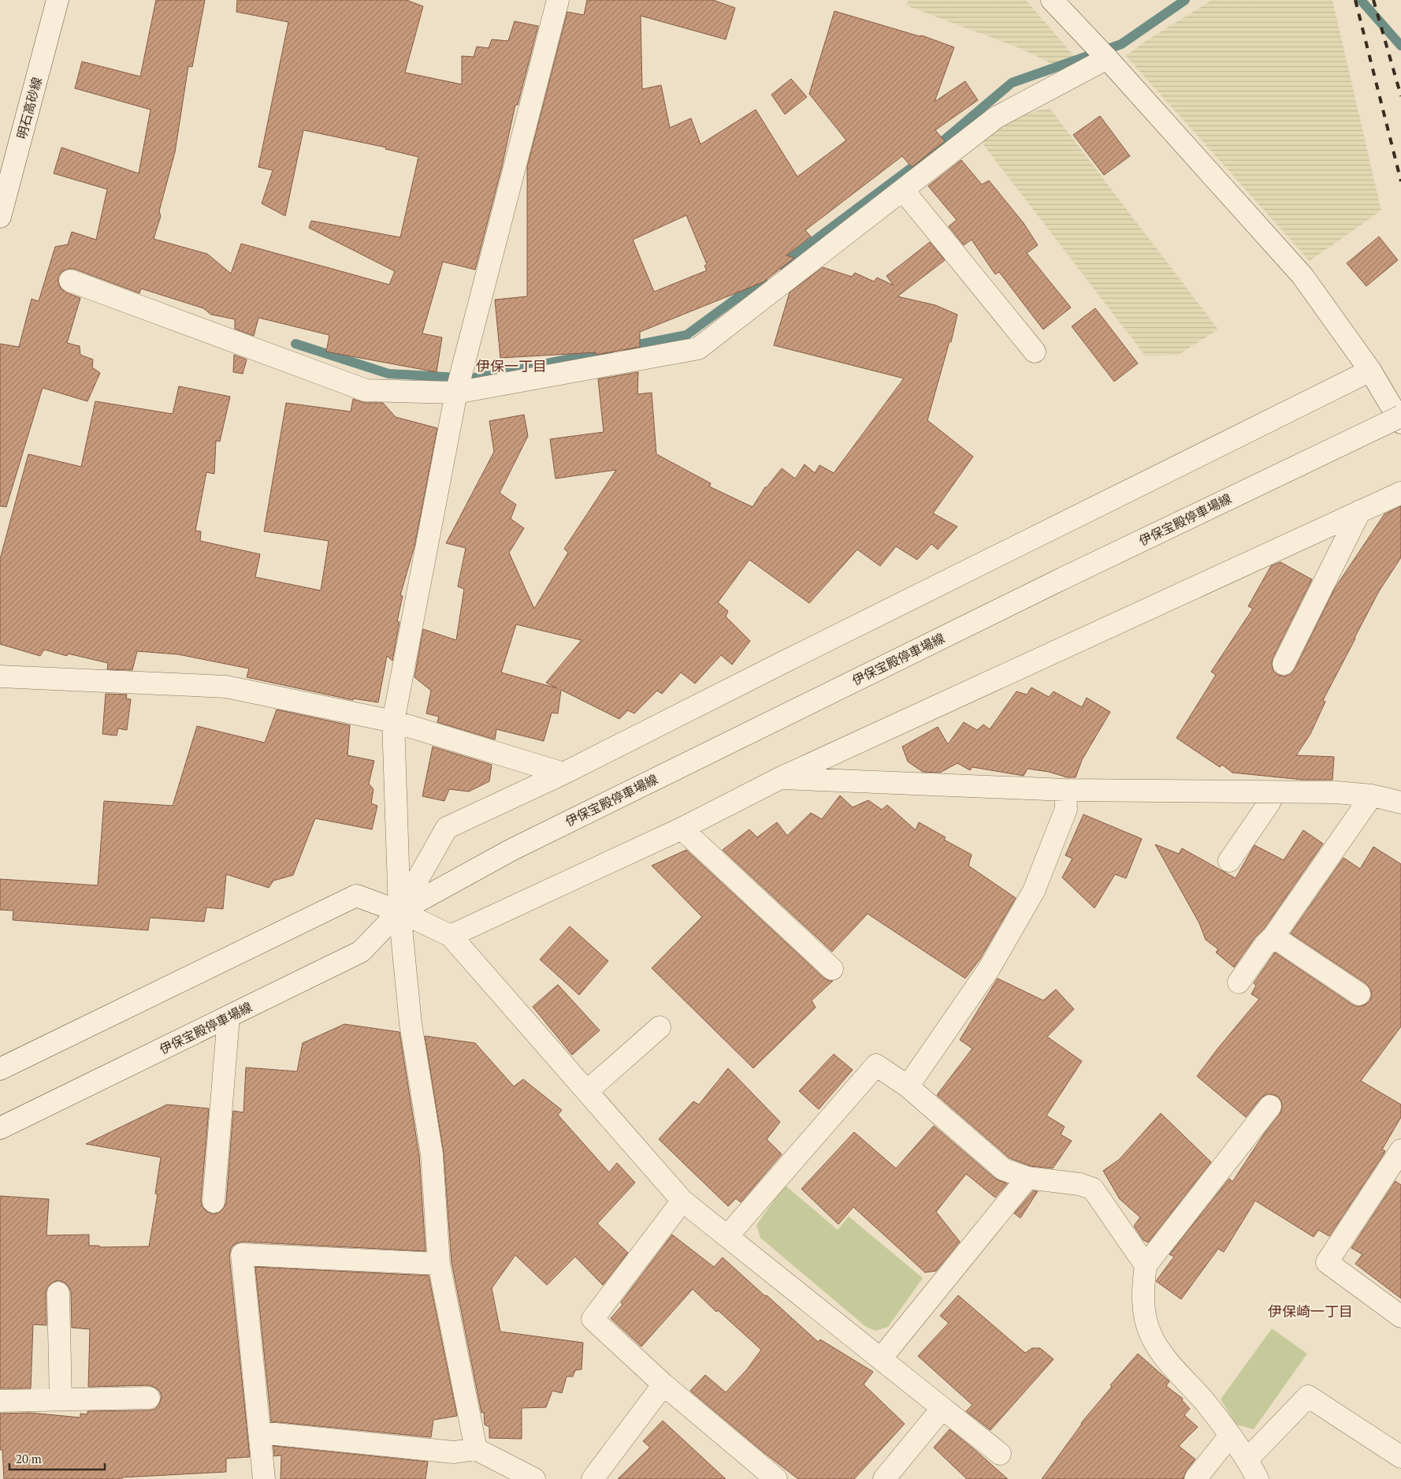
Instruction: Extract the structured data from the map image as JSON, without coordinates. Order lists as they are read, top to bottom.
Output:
{
  "streets": {
    "street": ["明石高砂線", "伊保宝殿停車場線"]
  },
  "districts": ["伊保一丁目", "伊保崎一丁目"],
  "scale_bar": "20 m"
}
